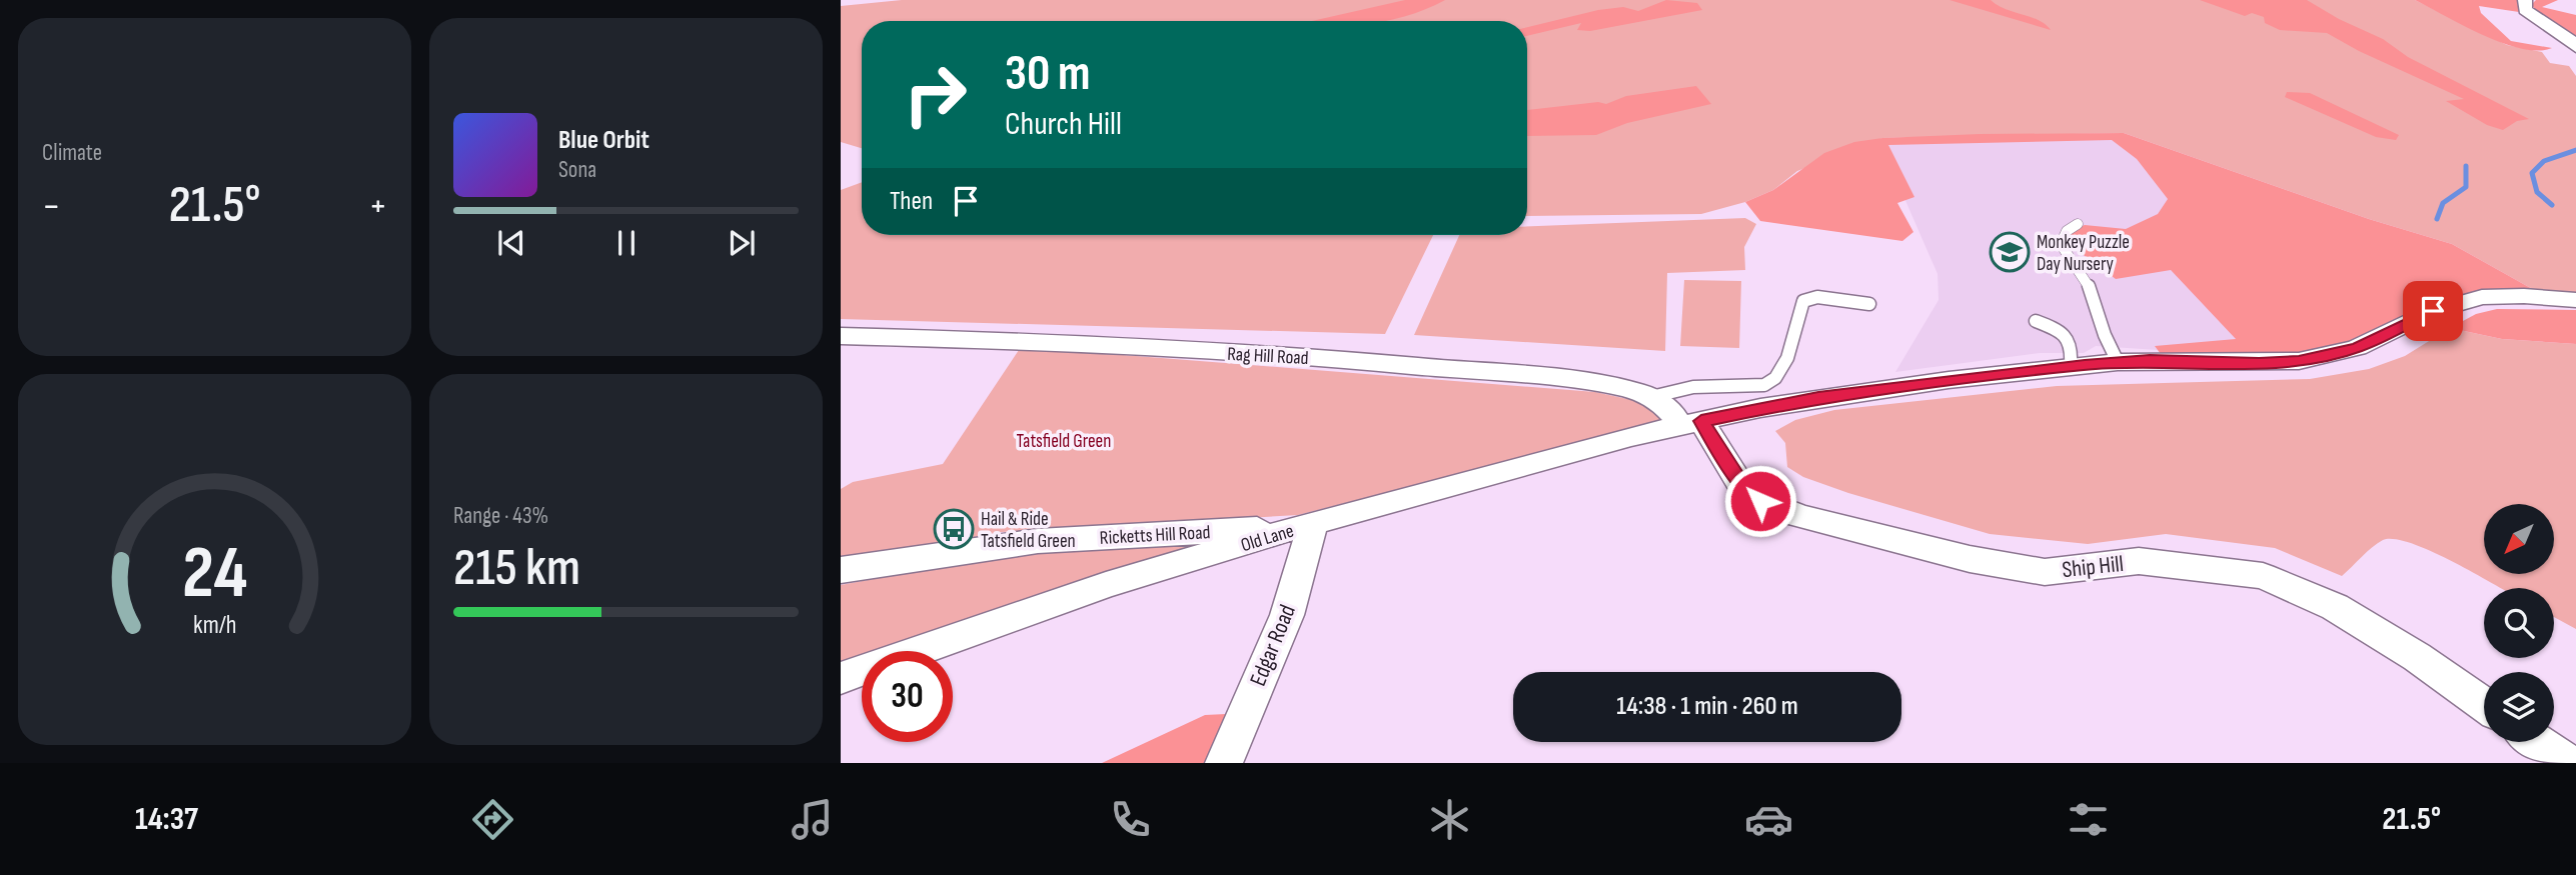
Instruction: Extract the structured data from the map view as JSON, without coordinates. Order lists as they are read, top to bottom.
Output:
{
  "streets": {
    "street": [
      "Rag Hill Road",
      "Ricketts Hill Road",
      "Old Lane",
      "Ship Hill",
      "Edgar Road"
    ]
  },
  "crossings": [
    ["Rag Hill Road", "Old Lane"],
    ["Rag Hill Road", "Ship Hill"],
    ["Ricketts Hill Road", "Old Lane"],
    ["Ricketts Hill Road", "Edgar Road"],
    ["Old Lane", "Ship Hill"],
    ["Old Lane", "Edgar Road"]
  ],
  "parks": ["Tatsfield Green"],
  "places": {
    "school or university": ["Monkey Puzzle Day Nursery"],
    "bus stop": ["Hail & Ride Tatsfield Green"]
  },
  "north": "bottom left",
  "page": {
    "tile": [
      "Climate",
      ["Range · 43%", "215 km"]
    ],
    "turn": ["30 m", "Church Hill"],
    "song": ["Blue Orbit", "Sona"],
    "then": "Then",
    "heat": ["−", "21.5°", "+"],
    "limit": "30",
    "trip": "14:38 · 1 min · 260 m",
    "tabs": ["14:37", "21.5°"],
    "gauge": ["24", "km/h"]
  }
}
